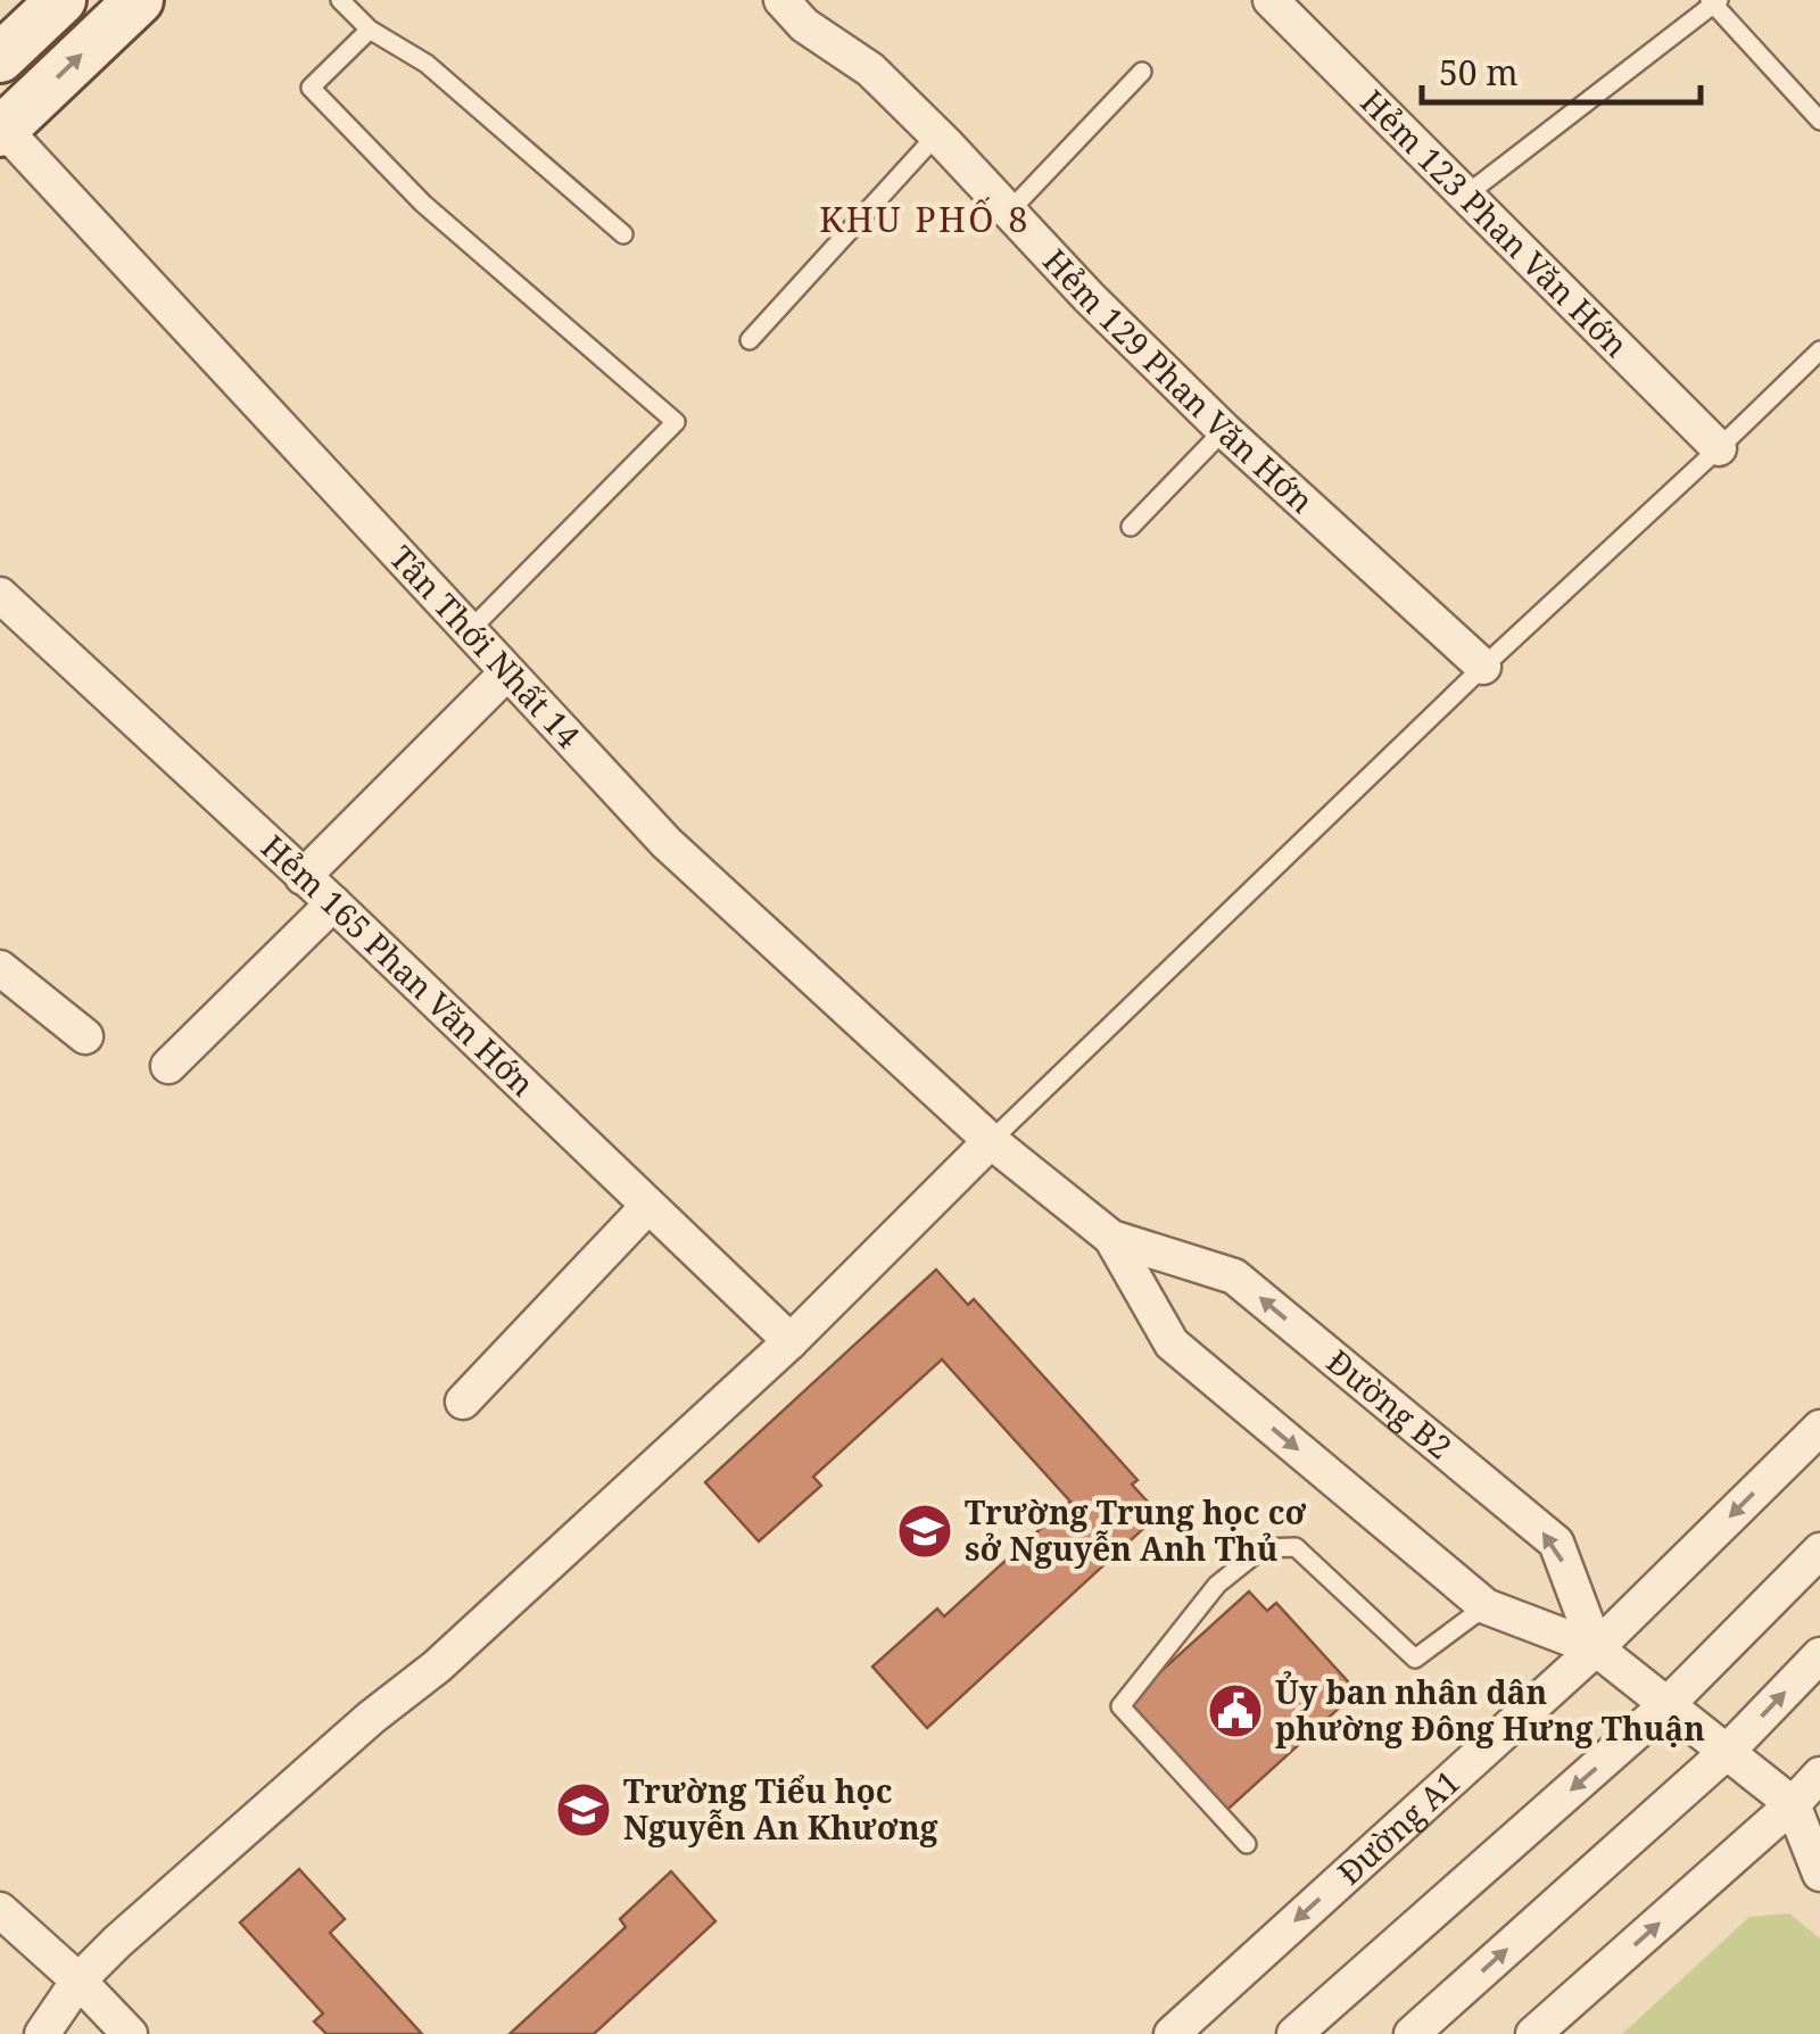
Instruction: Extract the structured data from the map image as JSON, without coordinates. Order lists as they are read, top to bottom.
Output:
{
  "streets": {
    "street": [
      "Hẻm 123 Phan Văn Hớn",
      "Hẻm 129 Phan Văn Hớn",
      "Tân Thới Nhất 14",
      "Hẻm 165 Phan Văn Hớn",
      "Đường B2",
      "Đường A1"
    ]
  },
  "crossings": [
    ["Tân Thới Nhất 14", "Đường B2"],
    ["Đường B2", "Đường A1"]
  ],
  "districts": ["KHU PHỐ 8"],
  "places": {
    "school or university": ["Trường Trung học cơ sở Nguyễn Anh Thủ", "Trường Tiểu học Nguyễn An Khương"],
    "public building": ["Ủy ban nhân dân phường Đông Hưng Thuận"]
  },
  "scale_bar": "50 m"
}
